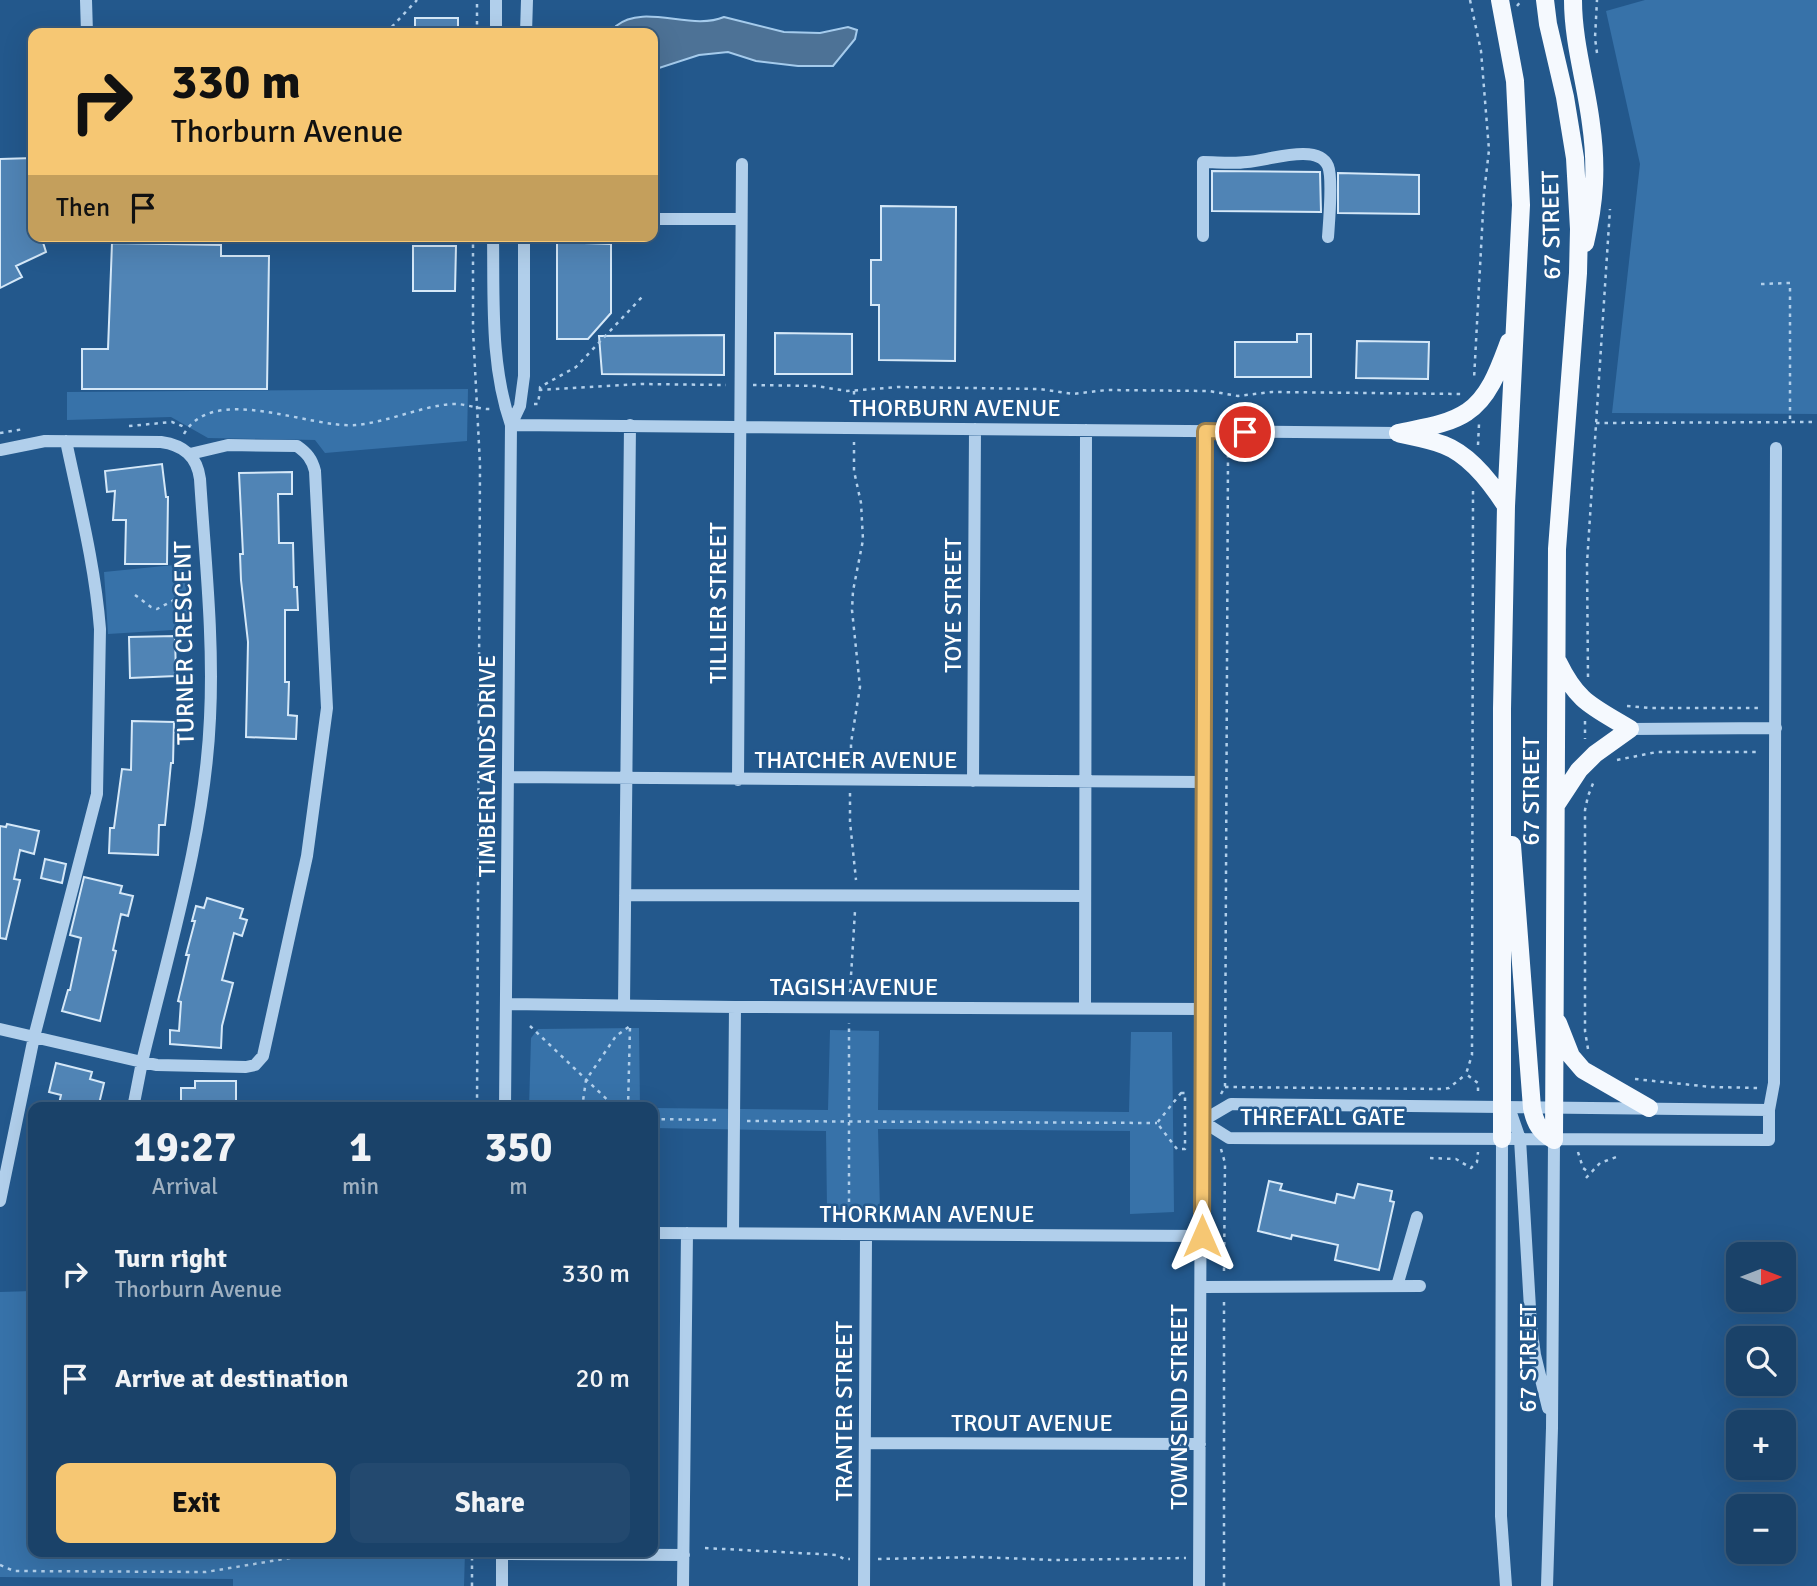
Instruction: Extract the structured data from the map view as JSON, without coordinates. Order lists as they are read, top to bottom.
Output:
{
  "streets": {
    "main road": ["67 STREET"],
    "street": [
      "THORBURN AVENUE",
      "TILLIER STREET",
      "TOYE STREET",
      "TURNER CRESCENT",
      "THATCHER AVENUE",
      "TIMBERLANDS DRIVE",
      "TAGISH AVENUE",
      "THREFALL GATE",
      "THORKMAN AVENUE",
      "TOWNSEND STREET",
      "TRANTER STREET",
      "TROUT AVENUE"
    ]
  },
  "crossings": [
    ["67 STREET", "THREFALL GATE"],
    ["THORBURN AVENUE", "TILLIER STREET"],
    ["THORBURN AVENUE", "TOYE STREET"],
    ["THORBURN AVENUE", "TIMBERLANDS DRIVE"],
    ["THORBURN AVENUE", "TOWNSEND STREET"],
    ["TILLIER STREET", "THATCHER AVENUE"],
    ["TOYE STREET", "THATCHER AVENUE"],
    ["THATCHER AVENUE", "TIMBERLANDS DRIVE"],
    ["THATCHER AVENUE", "TOWNSEND STREET"],
    ["TIMBERLANDS DRIVE", "TAGISH AVENUE"],
    ["TAGISH AVENUE", "TOWNSEND STREET"],
    ["THREFALL GATE", "TOWNSEND STREET"],
    ["THORKMAN AVENUE", "TOWNSEND STREET"],
    ["THORKMAN AVENUE", "TRANTER STREET"],
    ["TOWNSEND STREET", "TROUT AVENUE"],
    ["TRANTER STREET", "TROUT AVENUE"]
  ],
  "north": "right",
  "page": {
    "turn": ["330 m", "Thorburn Avenue"],
    "then": "Then",
    "eta": [
      "19:27",
      "Arrival",
      "1",
      "min",
      "350",
      "m"
    ],
    "list": [
      {
        "name": "Turn right",
        "note": "Thorburn Avenue",
        "value": "330 m"
      },
      {
        "name": "Arrive at destination",
        "value": "20 m"
      }
    ],
    "map_buttons": ["+", "−"],
    "buttons": ["Exit", "Share"]
  }
}
